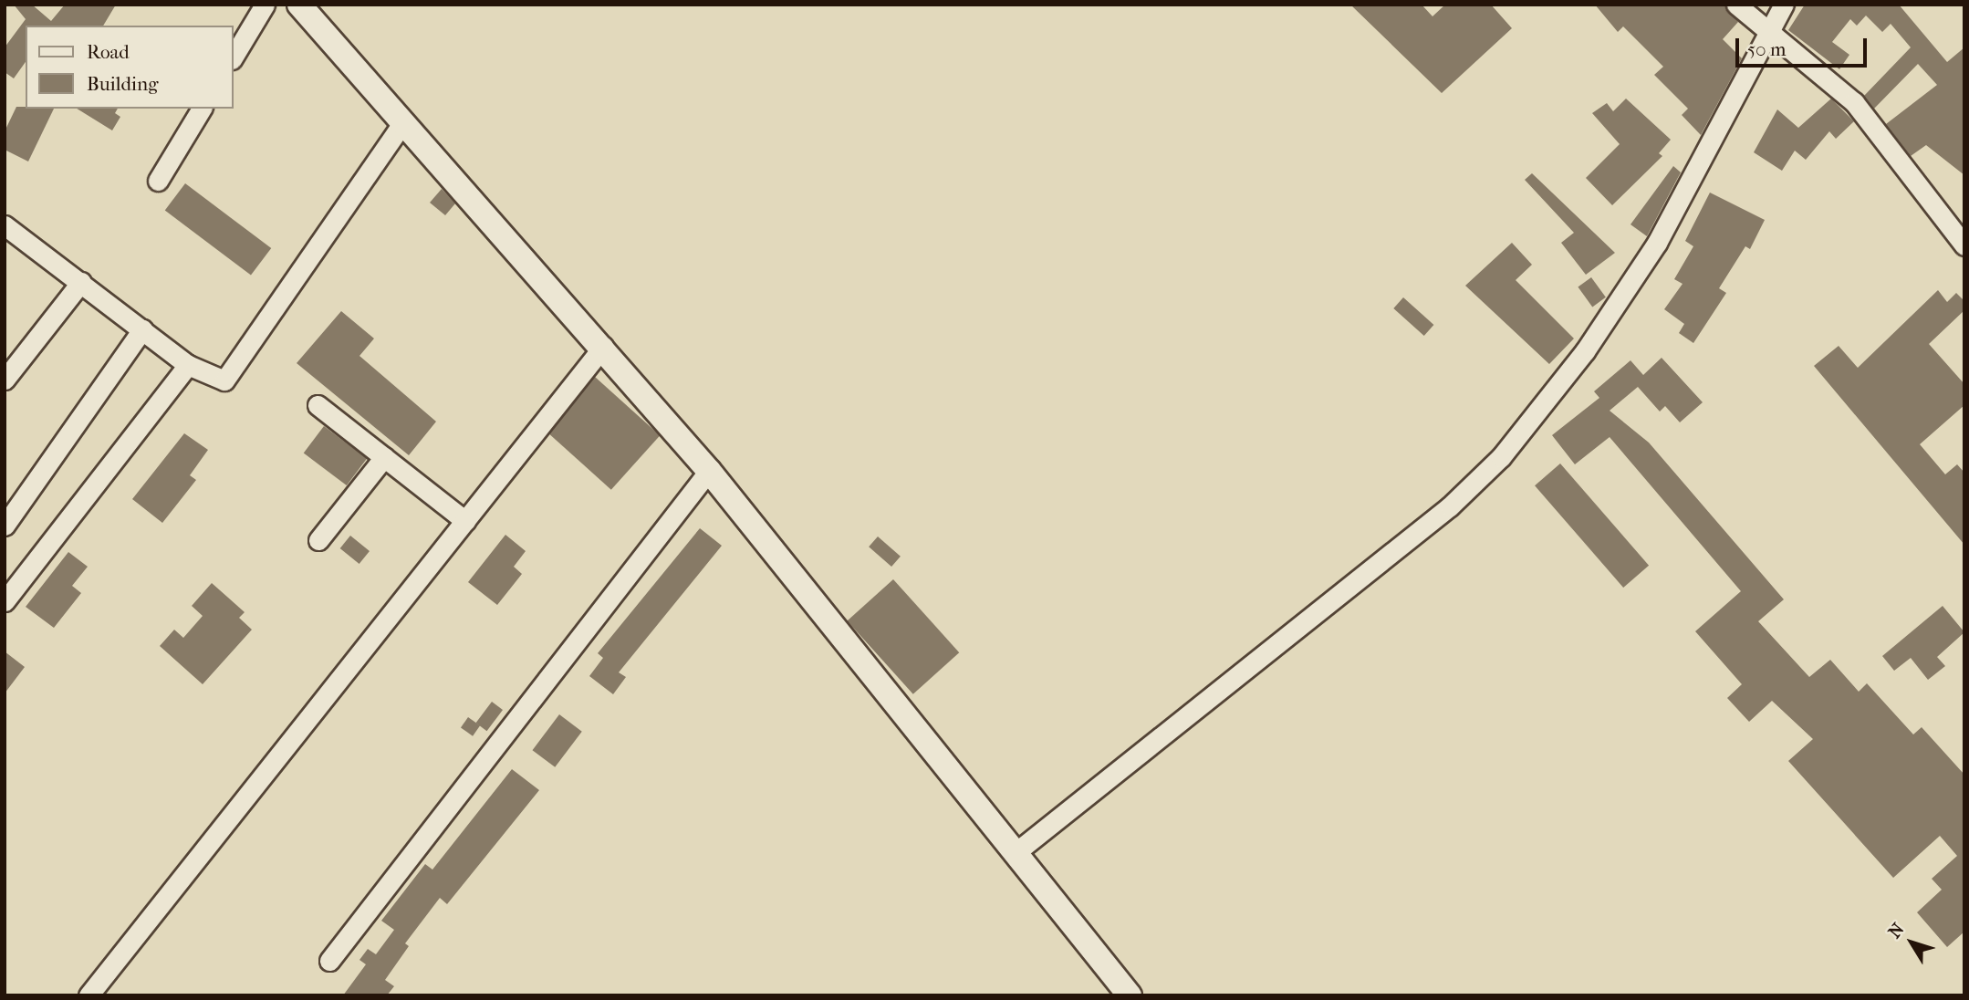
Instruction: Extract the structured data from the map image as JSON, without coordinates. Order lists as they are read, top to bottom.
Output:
{
  "legend": ["Road", "Building"],
  "scale_bar": "50 m",
  "north": "top left"
}
